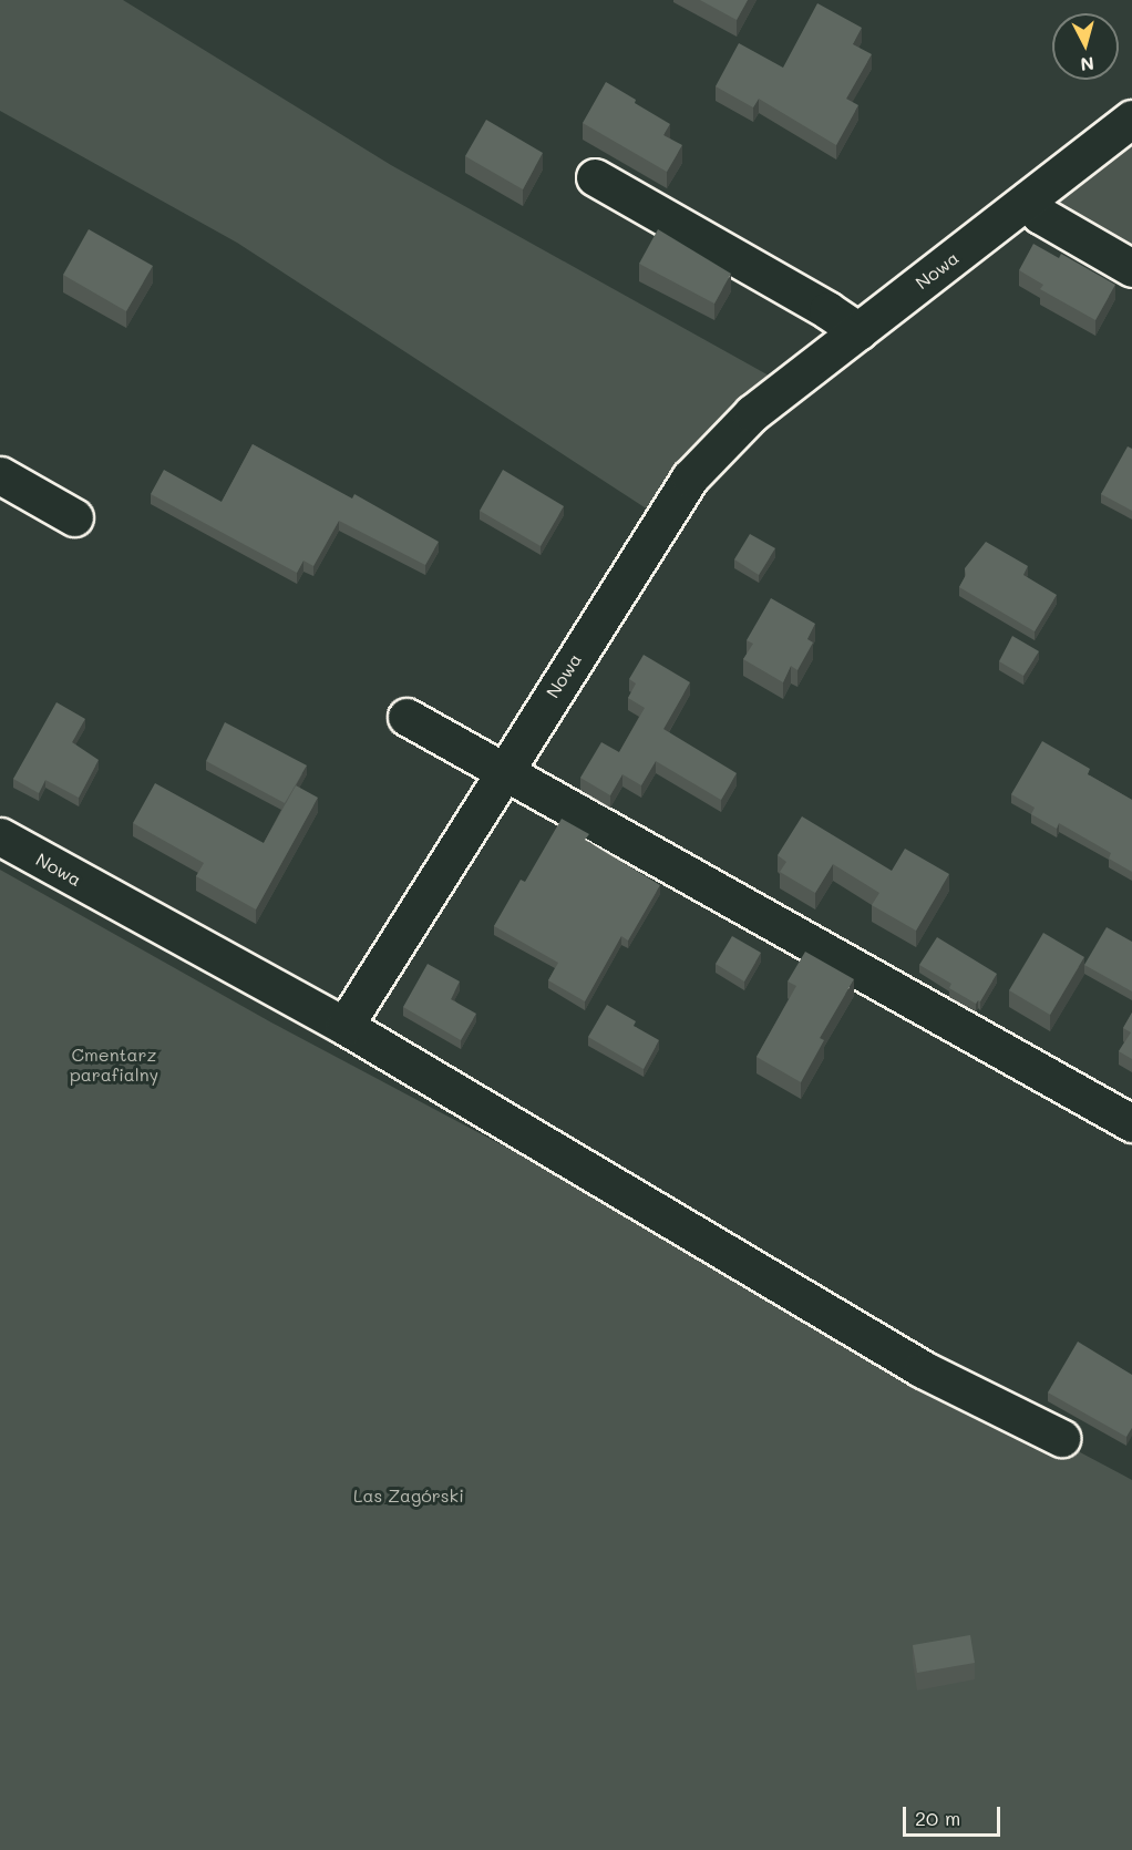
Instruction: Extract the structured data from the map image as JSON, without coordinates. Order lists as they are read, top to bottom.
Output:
{
  "streets": {
    "street": ["Nowa"]
  },
  "parks": ["Cmentarz parafialny", "Las Zagórski"],
  "scale_bar": "20 m",
  "north": "bottom"
}
